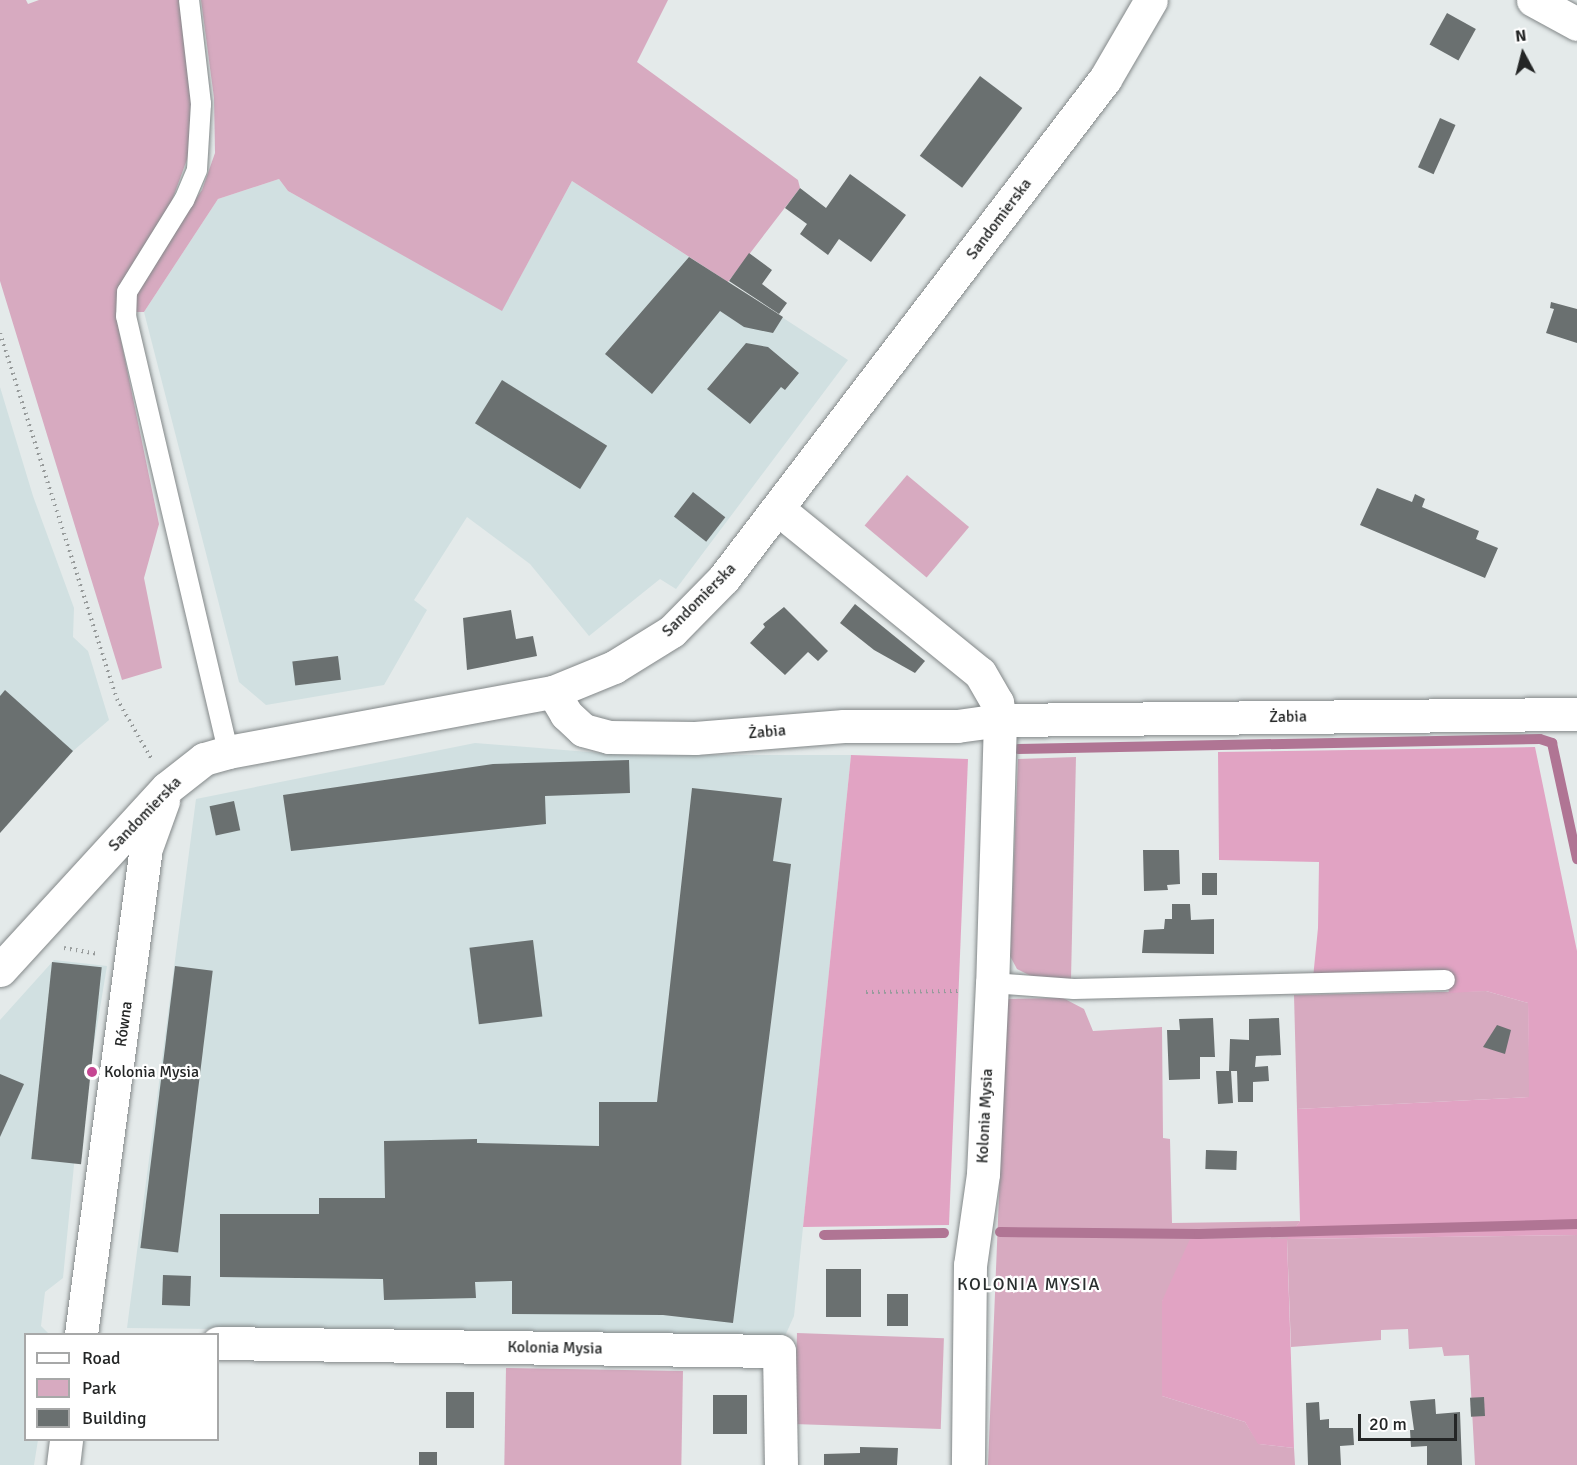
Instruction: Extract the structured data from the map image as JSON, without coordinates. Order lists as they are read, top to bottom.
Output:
{
  "streets": {
    "street": [
      "Sandomierska",
      "Żabia",
      "Równa",
      "Kolonia Mysia"
    ]
  },
  "crossings": [
    ["Sandomierska", "Żabia"],
    ["Sandomierska", "Równa"],
    ["Żabia", "Kolonia Mysia"]
  ],
  "districts": ["KOLONIA MYSIA"],
  "places": ["Kolonia Mysia"],
  "legend": ["Road", "Park", "Building"],
  "scale_bar": "20 m",
  "north": "top"
}
